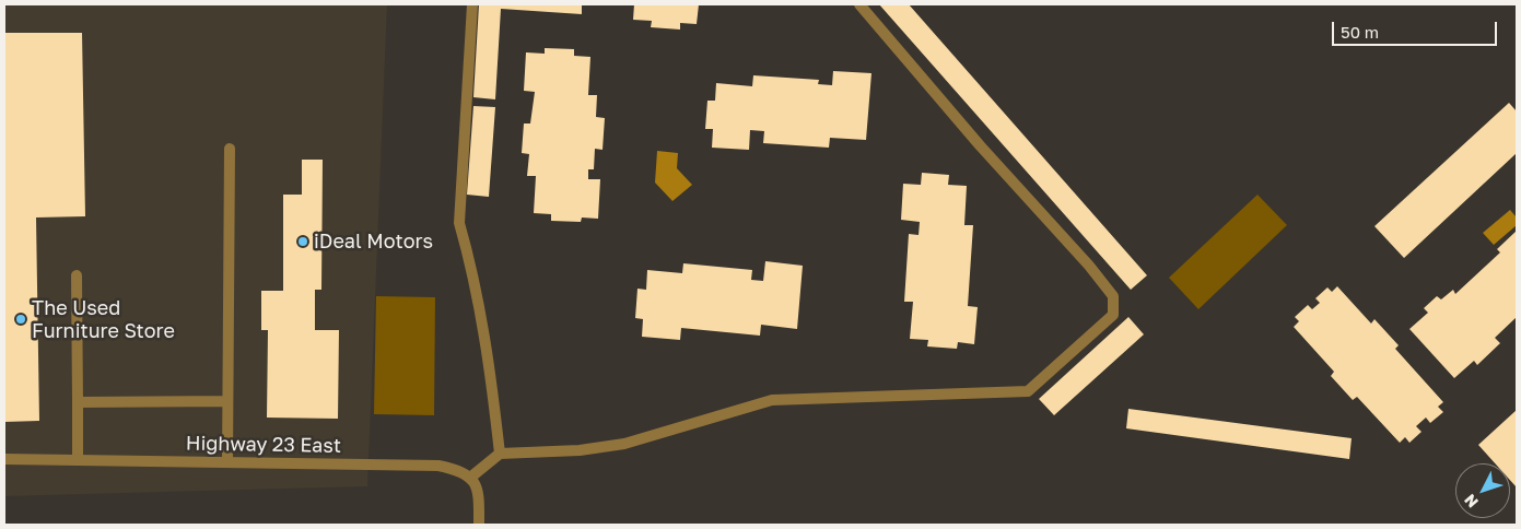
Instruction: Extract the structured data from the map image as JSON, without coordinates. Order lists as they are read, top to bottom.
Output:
{
  "streets": {
    "street": ["Highway 23 East"]
  },
  "places": ["iDeal Motors", "The Used Furniture Store"],
  "scale_bar": "50 m",
  "north": "bottom left"
}
